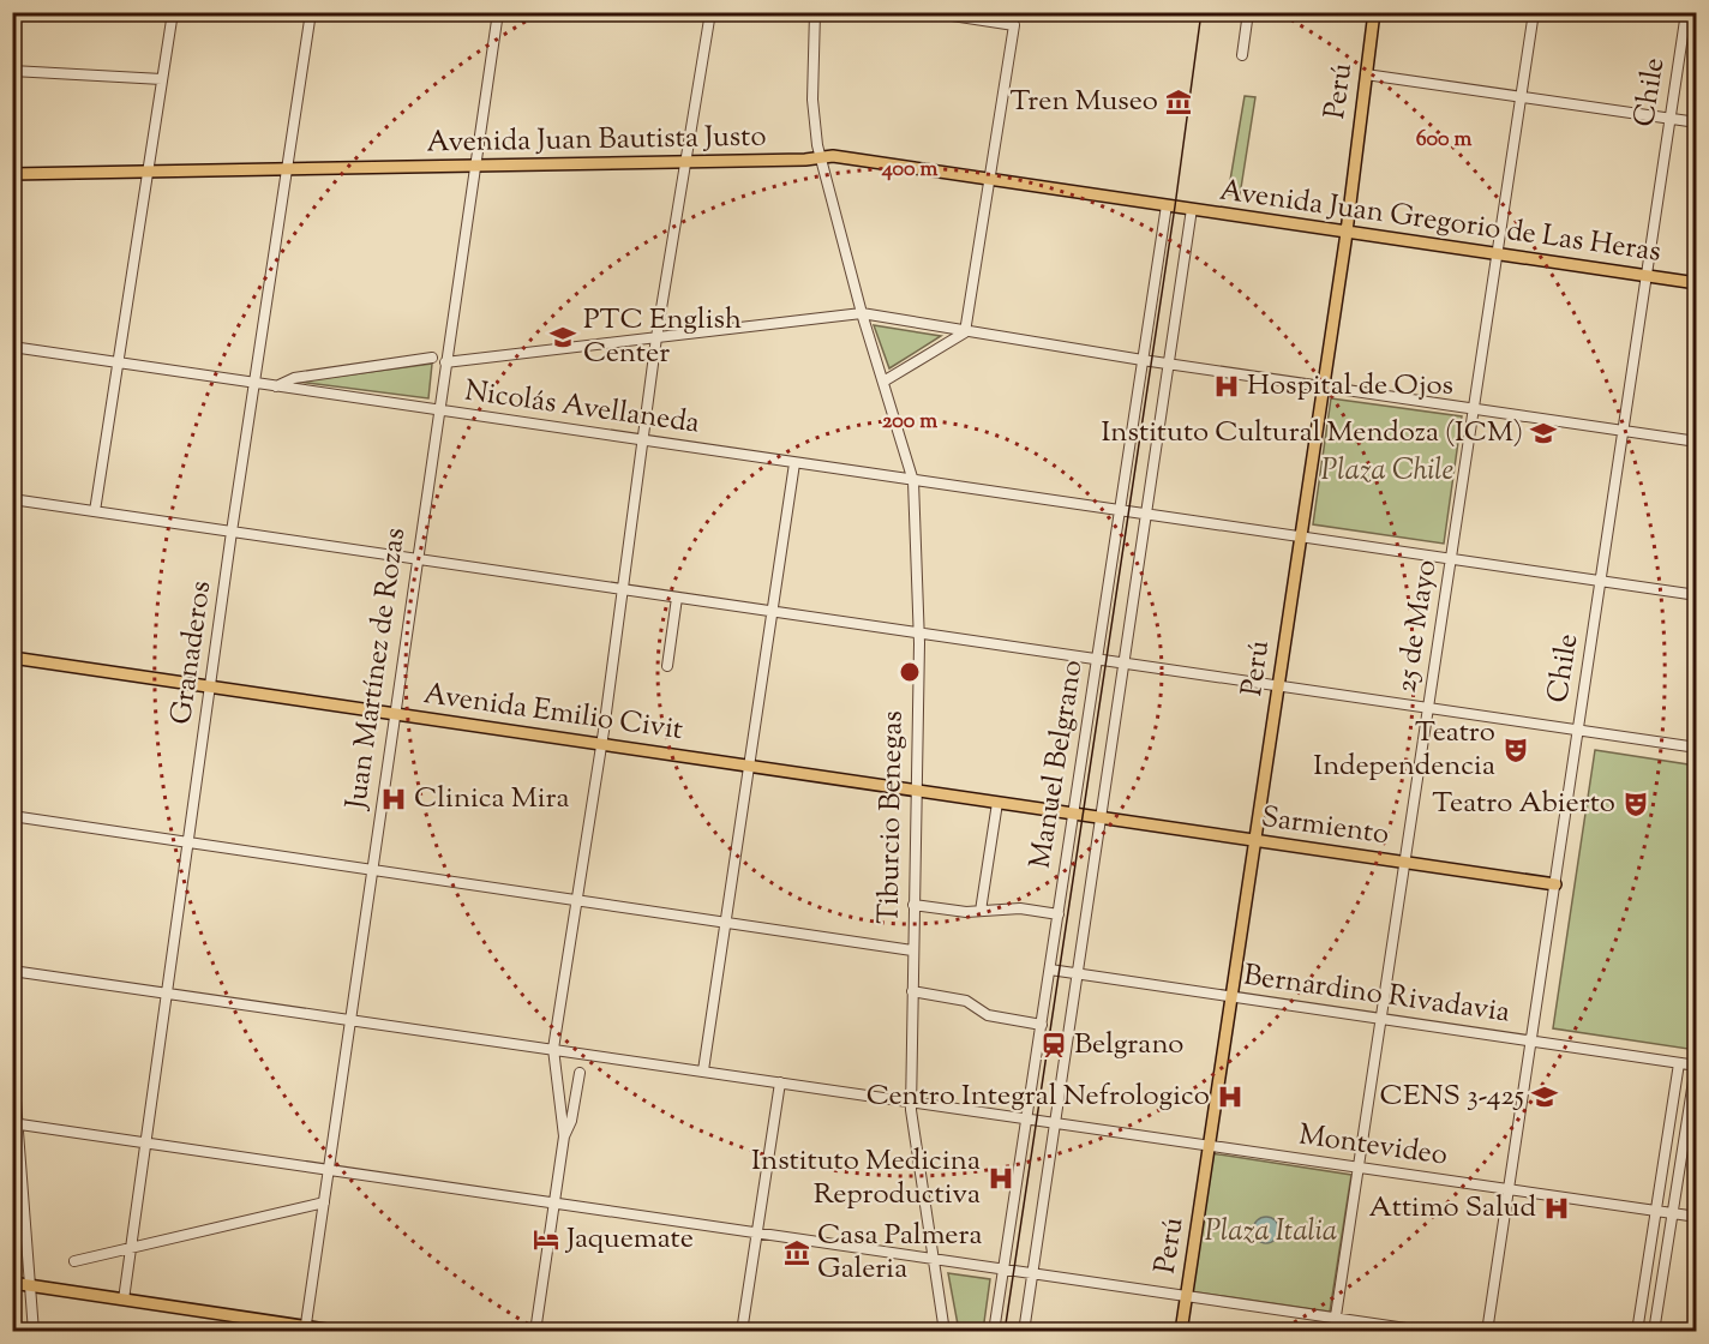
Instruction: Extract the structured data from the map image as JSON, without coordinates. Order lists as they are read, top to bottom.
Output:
{
  "streets": {
    "main road": [
      "Perú",
      "Avenida Juan Bautista Justo",
      "Avenida Juan Gregorio de Las Heras",
      "Avenida Emilio Civit",
      "Sarmiento"
    ],
    "street": [
      "Chile",
      "Nicolás Avellaneda",
      "25 de Mayo",
      "Granaderos",
      "Juan Martínez de Rozas",
      "Manuel Belgrano",
      "Tiburcio Benegas",
      "Bernardino Rivadavia",
      "Montevideo"
    ]
  },
  "crossings": [
    ["Perú", "Avenida Juan Gregorio de Las Heras"],
    ["Perú", "Nicolás Avellaneda"],
    ["Perú", "Sarmiento"],
    ["Perú", "Bernardino Rivadavia"],
    ["Perú", "Montevideo"],
    ["Chile", "Avenida Juan Gregorio de Las Heras"],
    ["Chile", "Nicolás Avellaneda"],
    ["Chile", "Sarmiento"],
    ["Chile", "Bernardino Rivadavia"],
    ["Chile", "Montevideo"],
    ["Avenida Juan Bautista Justo", "Avenida Juan Gregorio de Las Heras"],
    ["Avenida Juan Bautista Justo", "Granaderos"],
    ["Avenida Juan Bautista Justo", "Juan Martínez de Rozas"],
    ["Avenida Juan Bautista Justo", "Manuel Belgrano"],
    ["Avenida Juan Bautista Justo", "Tiburcio Benegas"],
    ["Avenida Juan Gregorio de Las Heras", "25 de Mayo"],
    ["Avenida Juan Gregorio de Las Heras", "Manuel Belgrano"],
    ["Nicolás Avellaneda", "25 de Mayo"],
    ["Nicolás Avellaneda", "Granaderos"],
    ["Nicolás Avellaneda", "Juan Martínez de Rozas"],
    ["Nicolás Avellaneda", "Manuel Belgrano"],
    ["Nicolás Avellaneda", "Tiburcio Benegas"],
    ["25 de Mayo", "Sarmiento"],
    ["25 de Mayo", "Bernardino Rivadavia"],
    ["25 de Mayo", "Montevideo"],
    ["Granaderos", "Avenida Emilio Civit"],
    ["Granaderos", "Montevideo"],
    ["Juan Martínez de Rozas", "Avenida Emilio Civit"],
    ["Juan Martínez de Rozas", "Montevideo"],
    ["Avenida Emilio Civit", "Manuel Belgrano"],
    ["Avenida Emilio Civit", "Tiburcio Benegas"],
    ["Avenida Emilio Civit", "Sarmiento"],
    ["Manuel Belgrano", "Sarmiento"],
    ["Manuel Belgrano", "Bernardino Rivadavia"],
    ["Manuel Belgrano", "Montevideo"],
    ["Tiburcio Benegas", "Montevideo"]
  ],
  "parks": ["Plaza Chile", "Plaza Italia"],
  "places": {
    "museum": ["Tren Museo", "Casa Palmera Galeria"],
    "school or university": ["PTC English Center", "Instituto Cultural Mendoza (ICM)", "CENS 3-425"],
    "hospital": [
      "Hospital de Ojos",
      "Clinica Mira",
      "Centro Integral Nefrologico",
      "Instituto Medicina Reproductiva",
      "Attimo Salud"
    ],
    "theatre": ["Teatro Independencia", "Teatro Abierto"],
    "station": ["Belgrano"],
    "hotel": ["Jaquemate"]
  },
  "rings": ["600 m", "400 m", "200 m"]
}
